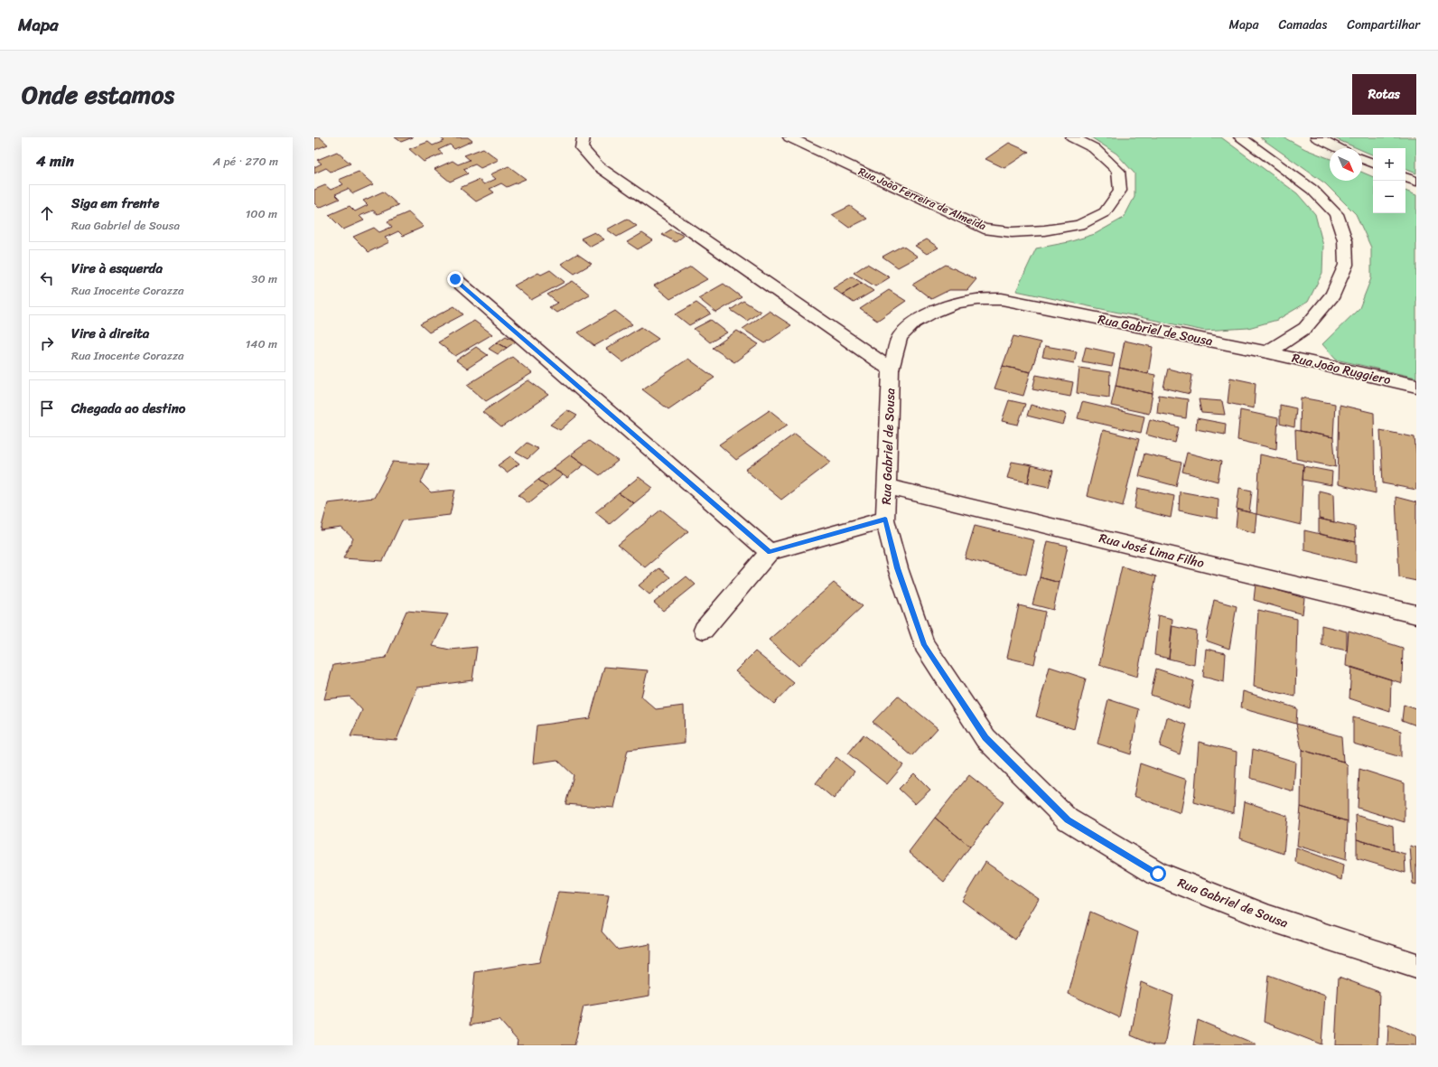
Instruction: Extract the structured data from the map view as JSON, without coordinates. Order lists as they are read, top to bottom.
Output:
{
  "streets": {
    "street": [
      "Rua João Ferreira de Almeida",
      "Rua Gabriel de Sousa",
      "Rua João Ruggiero",
      "Rua José Lima Filho"
    ]
  },
  "crossings": [
    ["Rua Gabriel de Sousa", "Rua João Ruggiero"],
    ["Rua Gabriel de Sousa", "Rua José Lima Filho"]
  ],
  "north": "bottom right",
  "page": {
    "header": "Mapa",
    "nav": ["Mapa", "Camadas", "Compartilhar"],
    "title": "Onde estamos",
    "buttons": "Rotas",
    "heading": ["4 min", "A pé · 270 m"],
    "map_buttons": ["+", "−"],
    "list": [
      ["Siga em frente", "Rua Gabriel de Sousa", "100 m"],
      ["Vire à esquerda", "Rua Inocente Corazza", "30 m"],
      ["Vire à direita", "Rua Inocente Corazza", "140 m"],
      "Chegada ao destino"
    ]
  }
}
